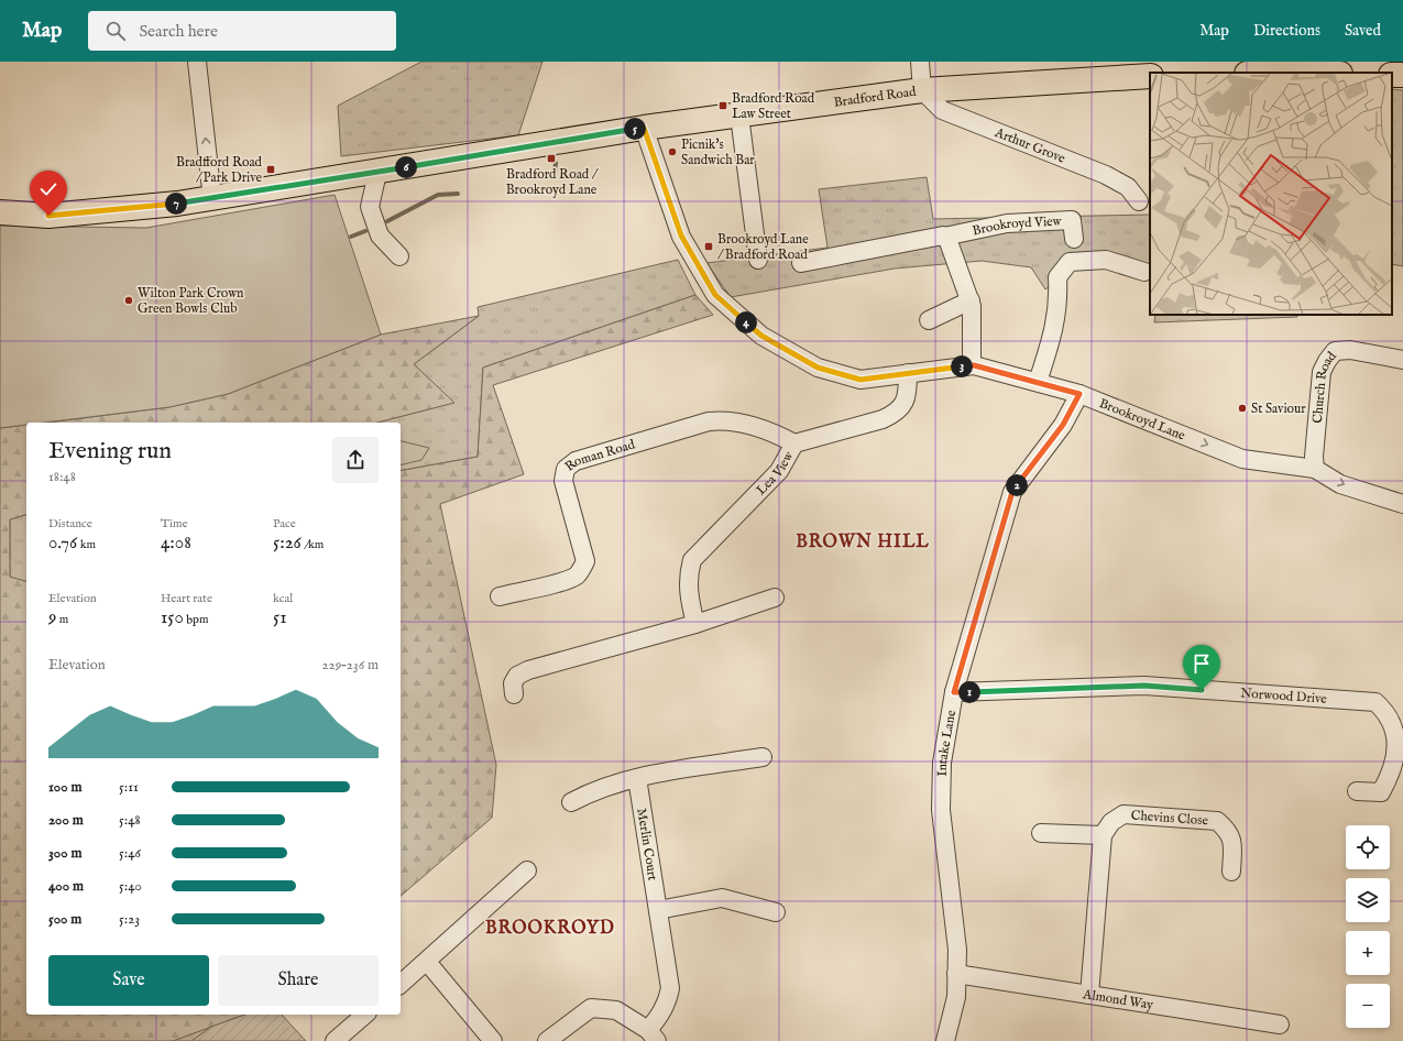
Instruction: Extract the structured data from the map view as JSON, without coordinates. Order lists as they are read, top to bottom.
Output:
{
  "streets": {
    "main road": ["Bradford Road"],
    "street": [
      "Arthur Grove",
      "Brookroyd View",
      "Church Road",
      "Brookroyd Lane",
      "Roman Road",
      "Lea View",
      "Norwood Drive",
      "Intake Lane",
      "Chevins Close",
      "Merlin Court",
      "Almond Way"
    ]
  },
  "crossings": [
    ["Bradford Road", "Arthur Grove"],
    ["Bradford Road", "Brookroyd Lane"],
    ["Church Road", "Brookroyd Lane"],
    ["Brookroyd Lane", "Lea View"],
    ["Brookroyd Lane", "Intake Lane"],
    ["Roman Road", "Lea View"],
    ["Norwood Drive", "Intake Lane"],
    ["Intake Lane", "Almond Way"]
  ],
  "one_way": ["Brookroyd Lane"],
  "districts": ["BROWN HILL", "BROOKROYD"],
  "places": {
    "transit": [
      "Bradford Road Law Street",
      "Bradford Road / Brookroyd Lane",
      "Bradfford Road / Park Drive",
      "Brookroyd Lane / Bradford Road"
    ],
    "other": ["Picnik's Sandwich Bar", "Wilton Park Crown Green Bowls Club", "St Saviour"]
  },
  "page": {
    "header": "Map",
    "search": "Search here",
    "nav": ["Map", "Directions", "Saved"],
    "pins": [
      "5",
      "6",
      "7",
      "4",
      "3",
      "2",
      "1"
    ],
    "heading": ["Evening run", "18:48"],
    "stats": [
      ["Distance", "0.76 km"],
      ["Time", "4:08"],
      ["Pace", "5:26 /km"],
      ["Elevation", "9 m"],
      ["Heart rate", "150 bpm"],
      ["kcal", "51"]
    ],
    "chart": ["Elevation", "229–236 m"],
    "list": [
      {
        "name": "100 m",
        "note": "5:11"
      },
      {
        "name": "200 m",
        "note": "5:48"
      },
      {
        "name": "300 m",
        "note": "5:46"
      },
      {
        "name": "400 m",
        "note": "5:40"
      },
      {
        "name": "500 m",
        "note": "5:23"
      }
    ],
    "map_buttons": ["+", "−"],
    "buttons": ["Save", "Share"]
  }
}
